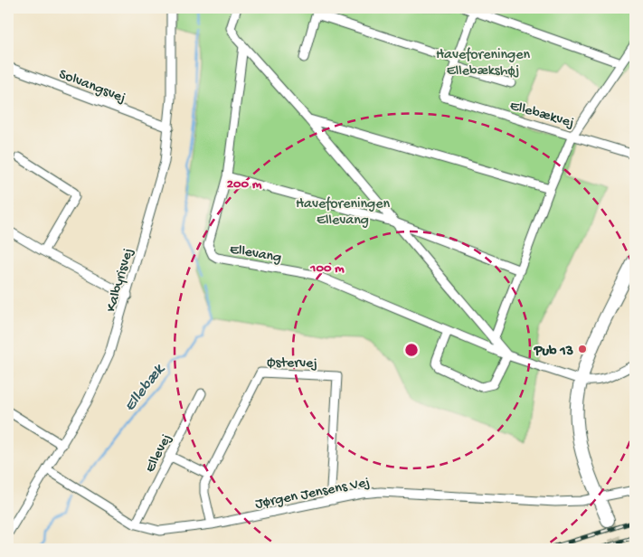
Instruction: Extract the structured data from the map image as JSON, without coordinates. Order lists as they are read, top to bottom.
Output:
{
  "streets": {
    "street": [
      "Solvangsvej",
      "Ellebækvej",
      "Ellevang",
      "Kalbyrisvej",
      "Østervej",
      "Ellevej",
      "Jørgen Jensens Vej"
    ]
  },
  "crossings": [
    ["Solvangsvej", "Kalbyrisvej"],
    ["Kalbyrisvej", "Jørgen Jensens Vej"],
    ["Østervej", "Jørgen Jensens Vej"],
    ["Ellevej", "Jørgen Jensens Vej"]
  ],
  "water": ["Ellebæk"],
  "parks": ["Haveforeningen Ellebækshøj", "Haveforeningen Ellevang"],
  "places": ["Pub 13"],
  "rings": ["200 m", "100 m"]
}
